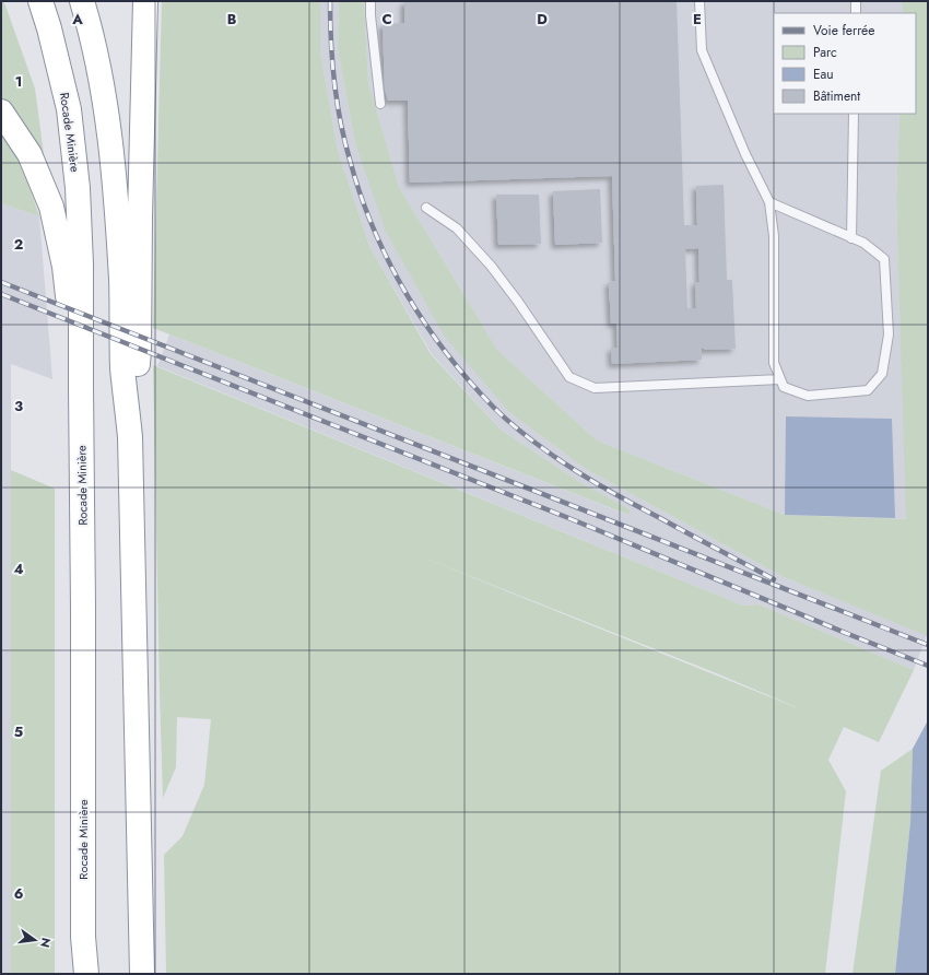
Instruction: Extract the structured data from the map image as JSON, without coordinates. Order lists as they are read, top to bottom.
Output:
{
  "streets": {
    "highway": ["Rocade Minière"]
  },
  "legend": [
    "Voie ferrée",
    "Parc",
    "Eau",
    "Bâtiment"
  ],
  "north": "right",
  "grid": {
    "columns": [
      "A",
      "B",
      "C",
      "D",
      "E"
    ],
    "rows": [
      "1",
      "2",
      "3",
      "4",
      "5",
      "6"
    ]
  }
}
